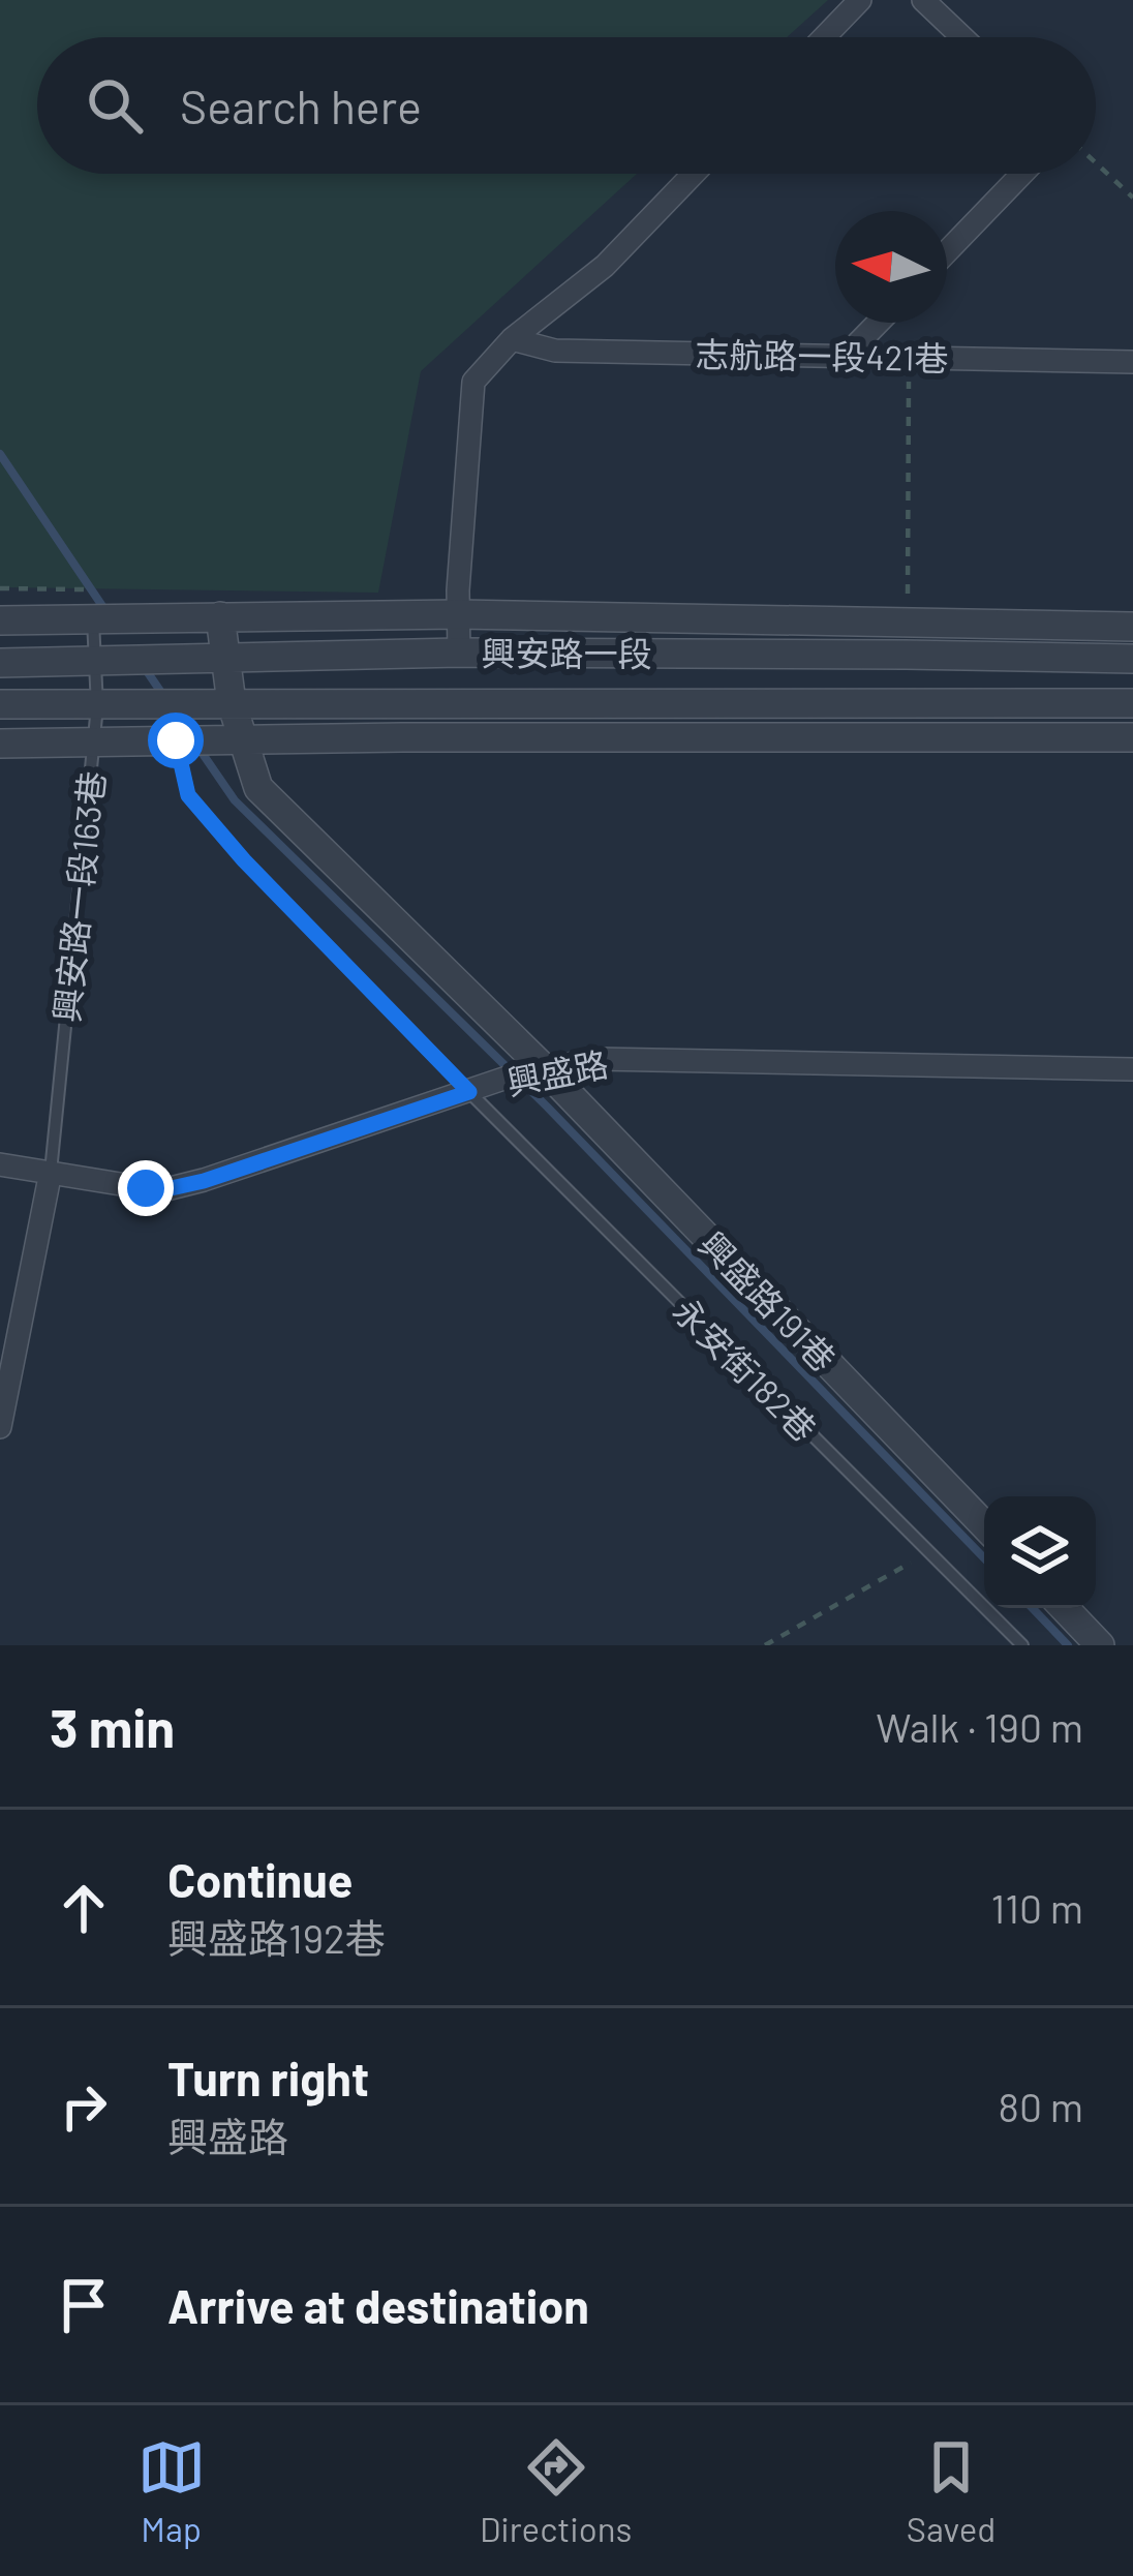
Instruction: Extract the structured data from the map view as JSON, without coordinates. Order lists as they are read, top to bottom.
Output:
{
  "streets": {
    "street": [
      "志航路一段421巷",
      "興安路一段",
      "興盛路",
      "興盛路191巷"
    ],
    "lane": ["興安路一段163巷", "永安街182巷"]
  },
  "crossings": [
    ["興安路一段", "興安路一段163巷"],
    ["興安路一段", "興盛路191巷"],
    ["興安路一段163巷", "興盛路"],
    ["興盛路", "興盛路191巷"],
    ["興盛路", "永安街182巷"]
  ],
  "north": "left",
  "page": {
    "search": "Search here",
    "heading": ["3 min", "Walk · 190 m"],
    "list": [
      ["Continue", "興盛路192巷", "110 m"],
      ["Turn right", "興盛路", "80 m"],
      "Arrive at destination"
    ],
    "nav": ["Map", "Directions", "Saved"]
  }
}
